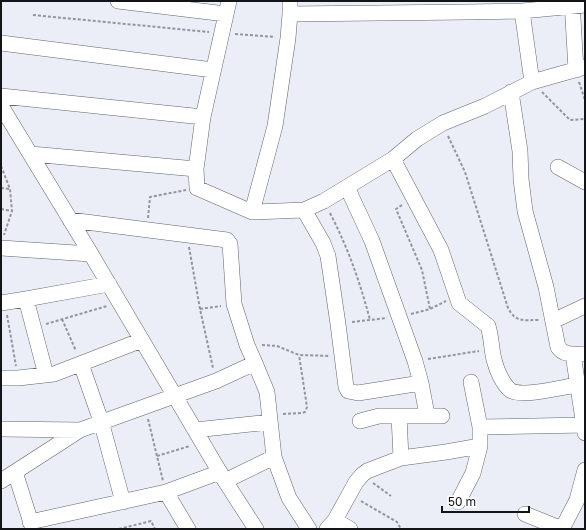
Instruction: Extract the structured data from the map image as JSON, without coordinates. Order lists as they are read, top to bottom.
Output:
{
  "scale_bar": "50 m"
}
